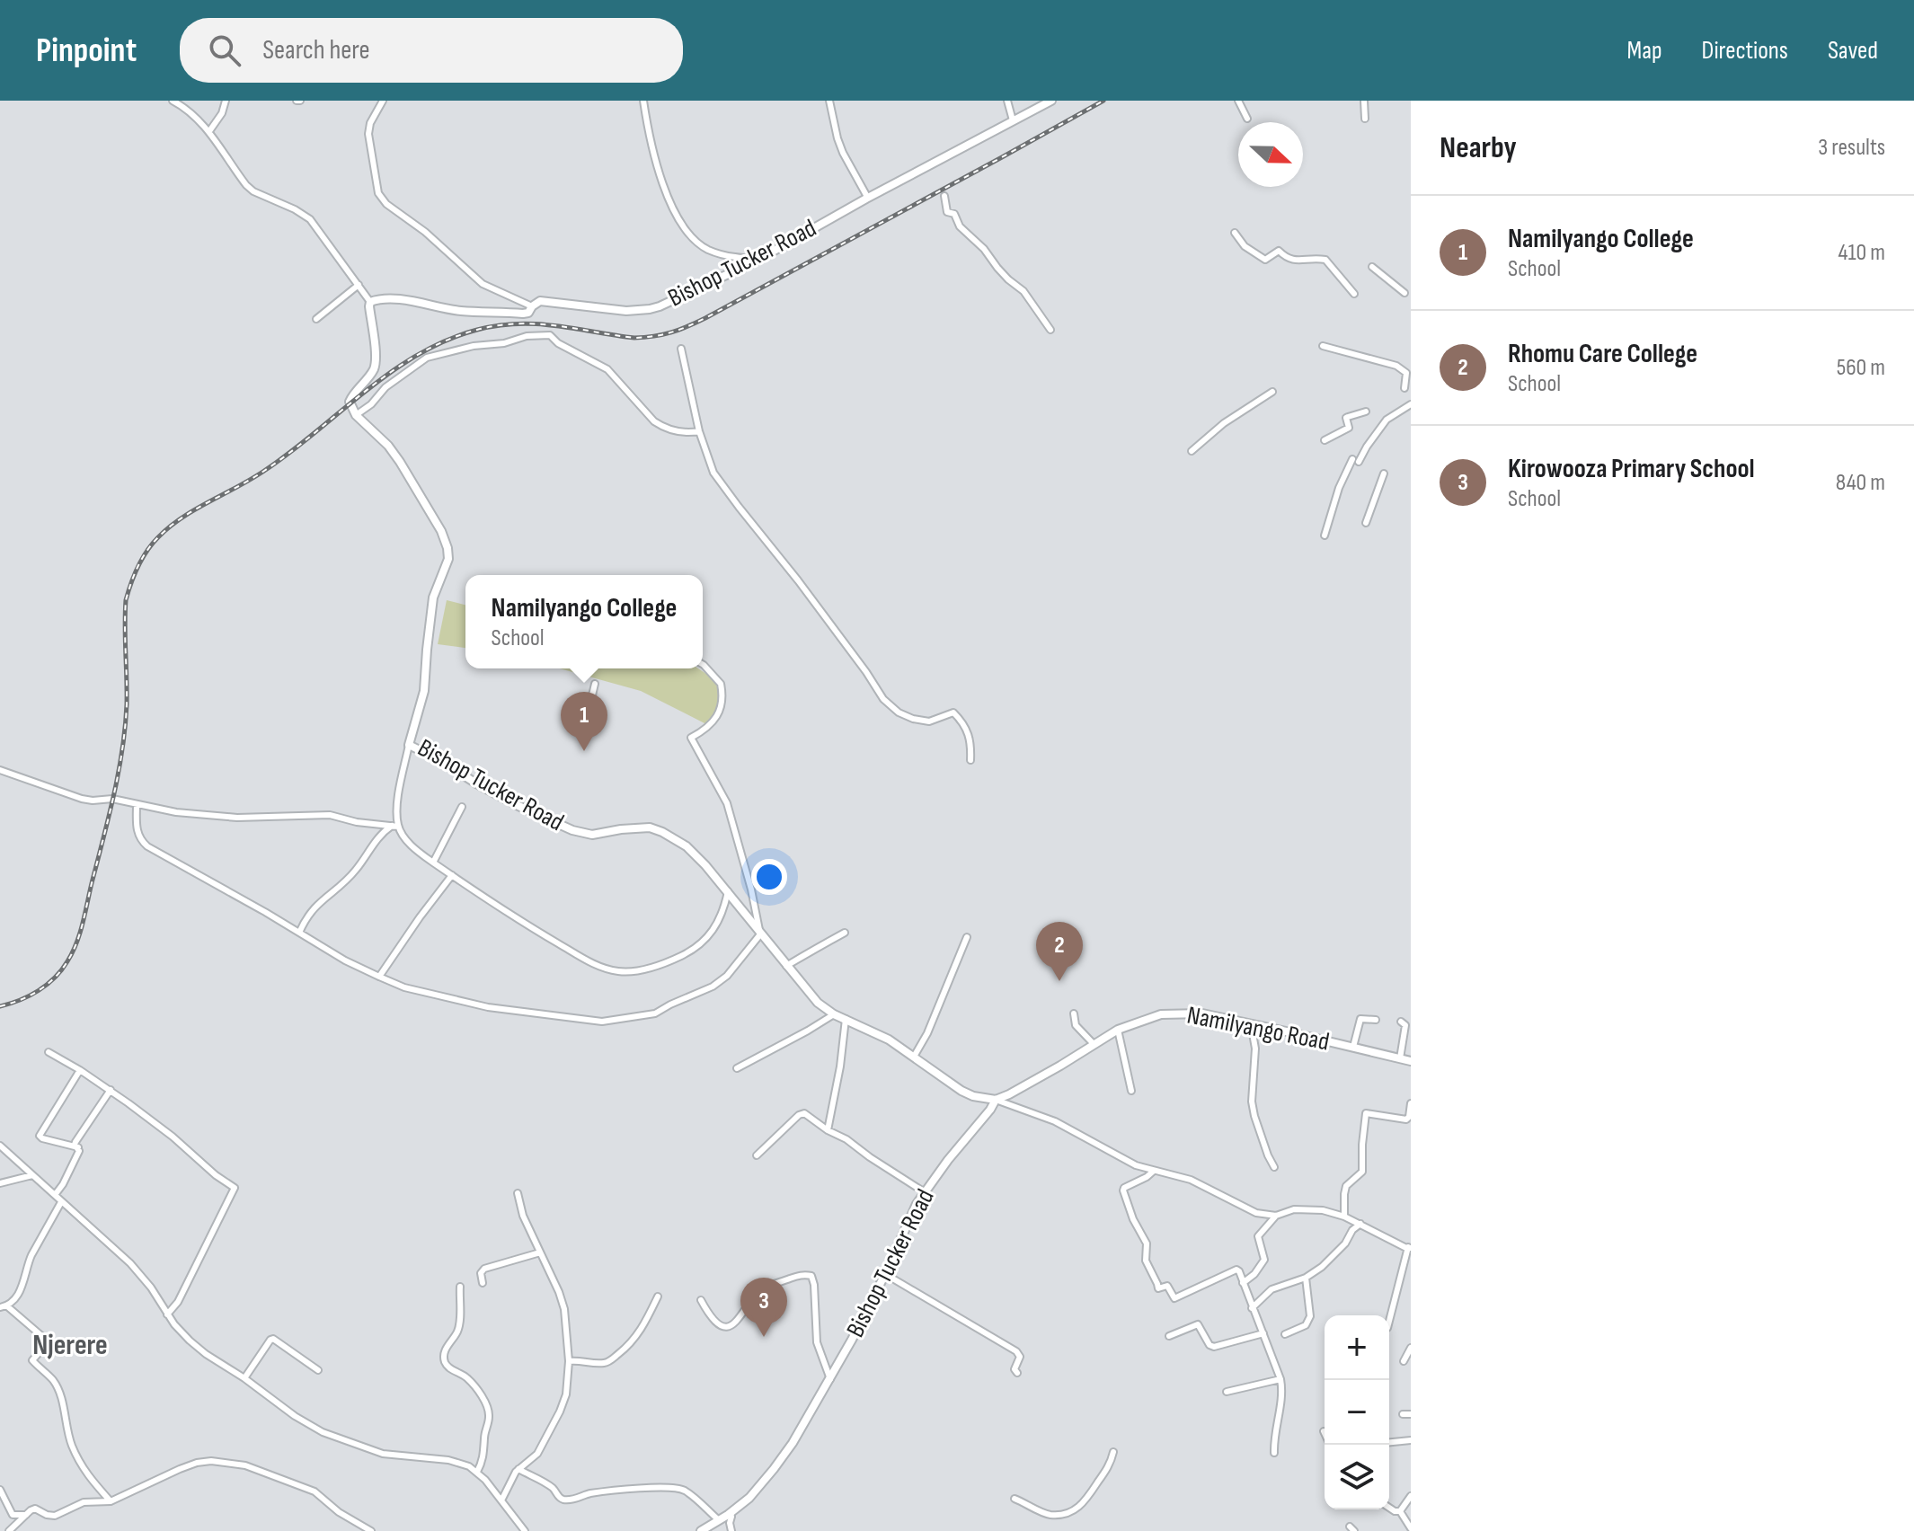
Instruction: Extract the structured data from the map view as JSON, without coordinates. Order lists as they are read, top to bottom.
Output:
{
  "streets": {
    "main road": ["Bishop Tucker Road", "Namilyango Road"]
  },
  "crossings": [
    ["Bishop Tucker Road", "Namilyango Road"]
  ],
  "districts": ["Njerere"],
  "north": "right",
  "page": {
    "header": "Pinpoint",
    "search": "Search here",
    "nav": ["Map", "Directions", "Saved"],
    "heading": ["Nearby", "3 results"],
    "list": [
      {
        "mark": "1",
        "name": "Namilyango College",
        "note": "School",
        "value": "410 m"
      },
      {
        "mark": "2",
        "name": "Rhomu Care College",
        "note": "School",
        "value": "560 m"
      },
      {
        "mark": "3",
        "name": "Kirowooza Primary School",
        "note": "School",
        "value": "840 m"
      }
    ],
    "popup": ["Namilyango College", "School"],
    "pins": ["1", "2", "3"],
    "map_buttons": ["+", "−"]
  }
}
